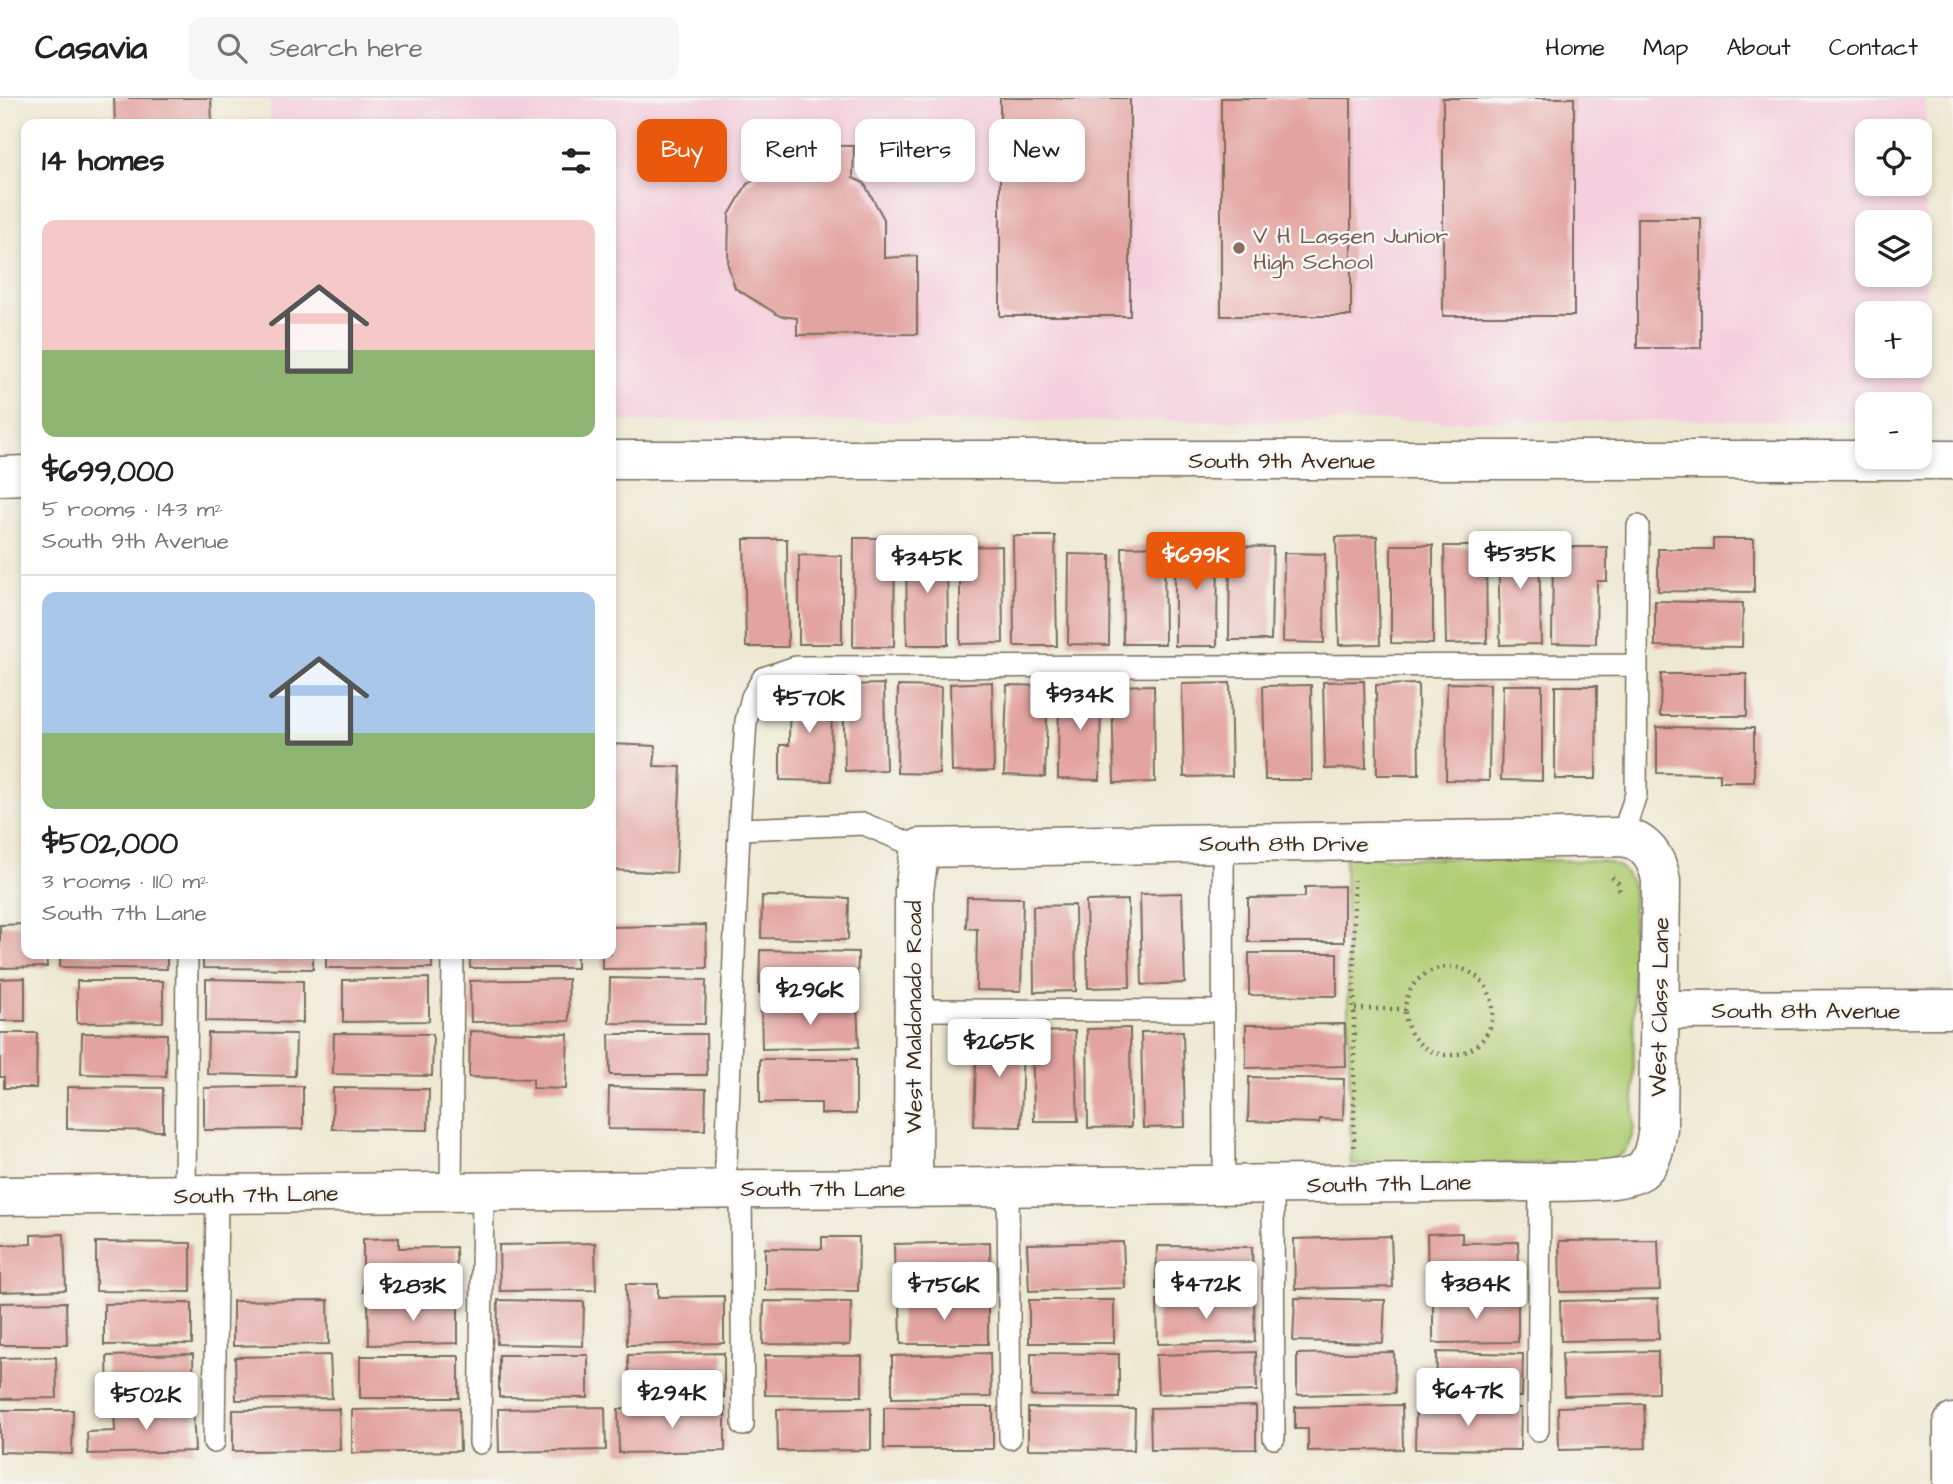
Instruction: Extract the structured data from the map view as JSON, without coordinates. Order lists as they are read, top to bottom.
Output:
{
  "streets": {
    "street": [
      "South 9th Avenue",
      "South 8th Drive",
      "West Class Lane",
      "South 8th Avenue",
      "West Maldonado Road",
      "South 7th Lane"
    ]
  },
  "crossings": [
    ["South 8th Drive", "West Class Lane"],
    ["South 8th Drive", "West Maldonado Road"],
    ["West Class Lane", "South 8th Avenue"],
    ["West Class Lane", "South 7th Lane"],
    ["West Maldonado Road", "South 7th Lane"]
  ],
  "places": ["V H Lassen Junior High School"],
  "page": {
    "header": "Casavia",
    "search": "Search here",
    "nav": [
      "Home",
      "Map",
      "About",
      "Contact"
    ],
    "map_buttons": ["+", "−"],
    "chip": [
      "Buy",
      "Rent",
      "Filters",
      "New"
    ],
    "heading": "14 homes",
    "list": [
      {
        "name": "$699,000",
        "note": "5 rooms · 143 m² · South 9th Avenue"
      },
      {
        "name": "$502,000",
        "note": "3 rooms · 110 m² · South 7th Lane"
      }
    ],
    "price": [
      "$535K",
      "$699K",
      "$345K",
      "$934K",
      "$570K",
      "$296K",
      "$265K",
      "$472K",
      "$384K",
      "$756K",
      "$283K",
      "$647K",
      "$294K",
      "$502K"
    ]
  }
}
